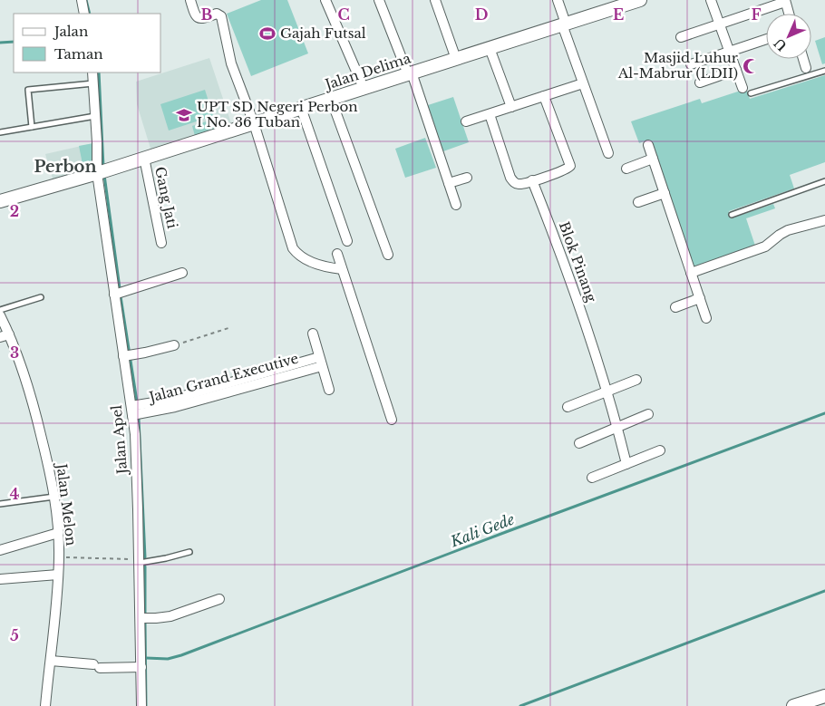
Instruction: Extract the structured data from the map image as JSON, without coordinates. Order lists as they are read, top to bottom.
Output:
{
  "streets": {
    "street": [
      "Jalan Delima",
      "Gang Jati",
      "Blok Pinang",
      "Jalan Grand Executive",
      "Jalan Apel",
      "Jalan Melon"
    ]
  },
  "crossings": [
    ["Jalan Delima", "Gang Jati"],
    ["Jalan Delima", "Jalan Apel"],
    ["Jalan Grand Executive", "Jalan Apel"]
  ],
  "districts": ["Perbon"],
  "water": ["Kali Gede"],
  "places": {
    "sports": ["Gajah Futsal"],
    "mosque": ["Masjid Luhur Al-Mabrur (LDII)"],
    "school or university": ["UPT SD Negeri Perbon I No. 36 Tuban"]
  },
  "legend": ["Jalan", "Taman"],
  "north": "bottom left",
  "grid": {
    "columns": [
      "B",
      "C",
      "D",
      "E",
      "F"
    ],
    "rows": [
      "2",
      "3",
      "4",
      "5"
    ]
  }
}
